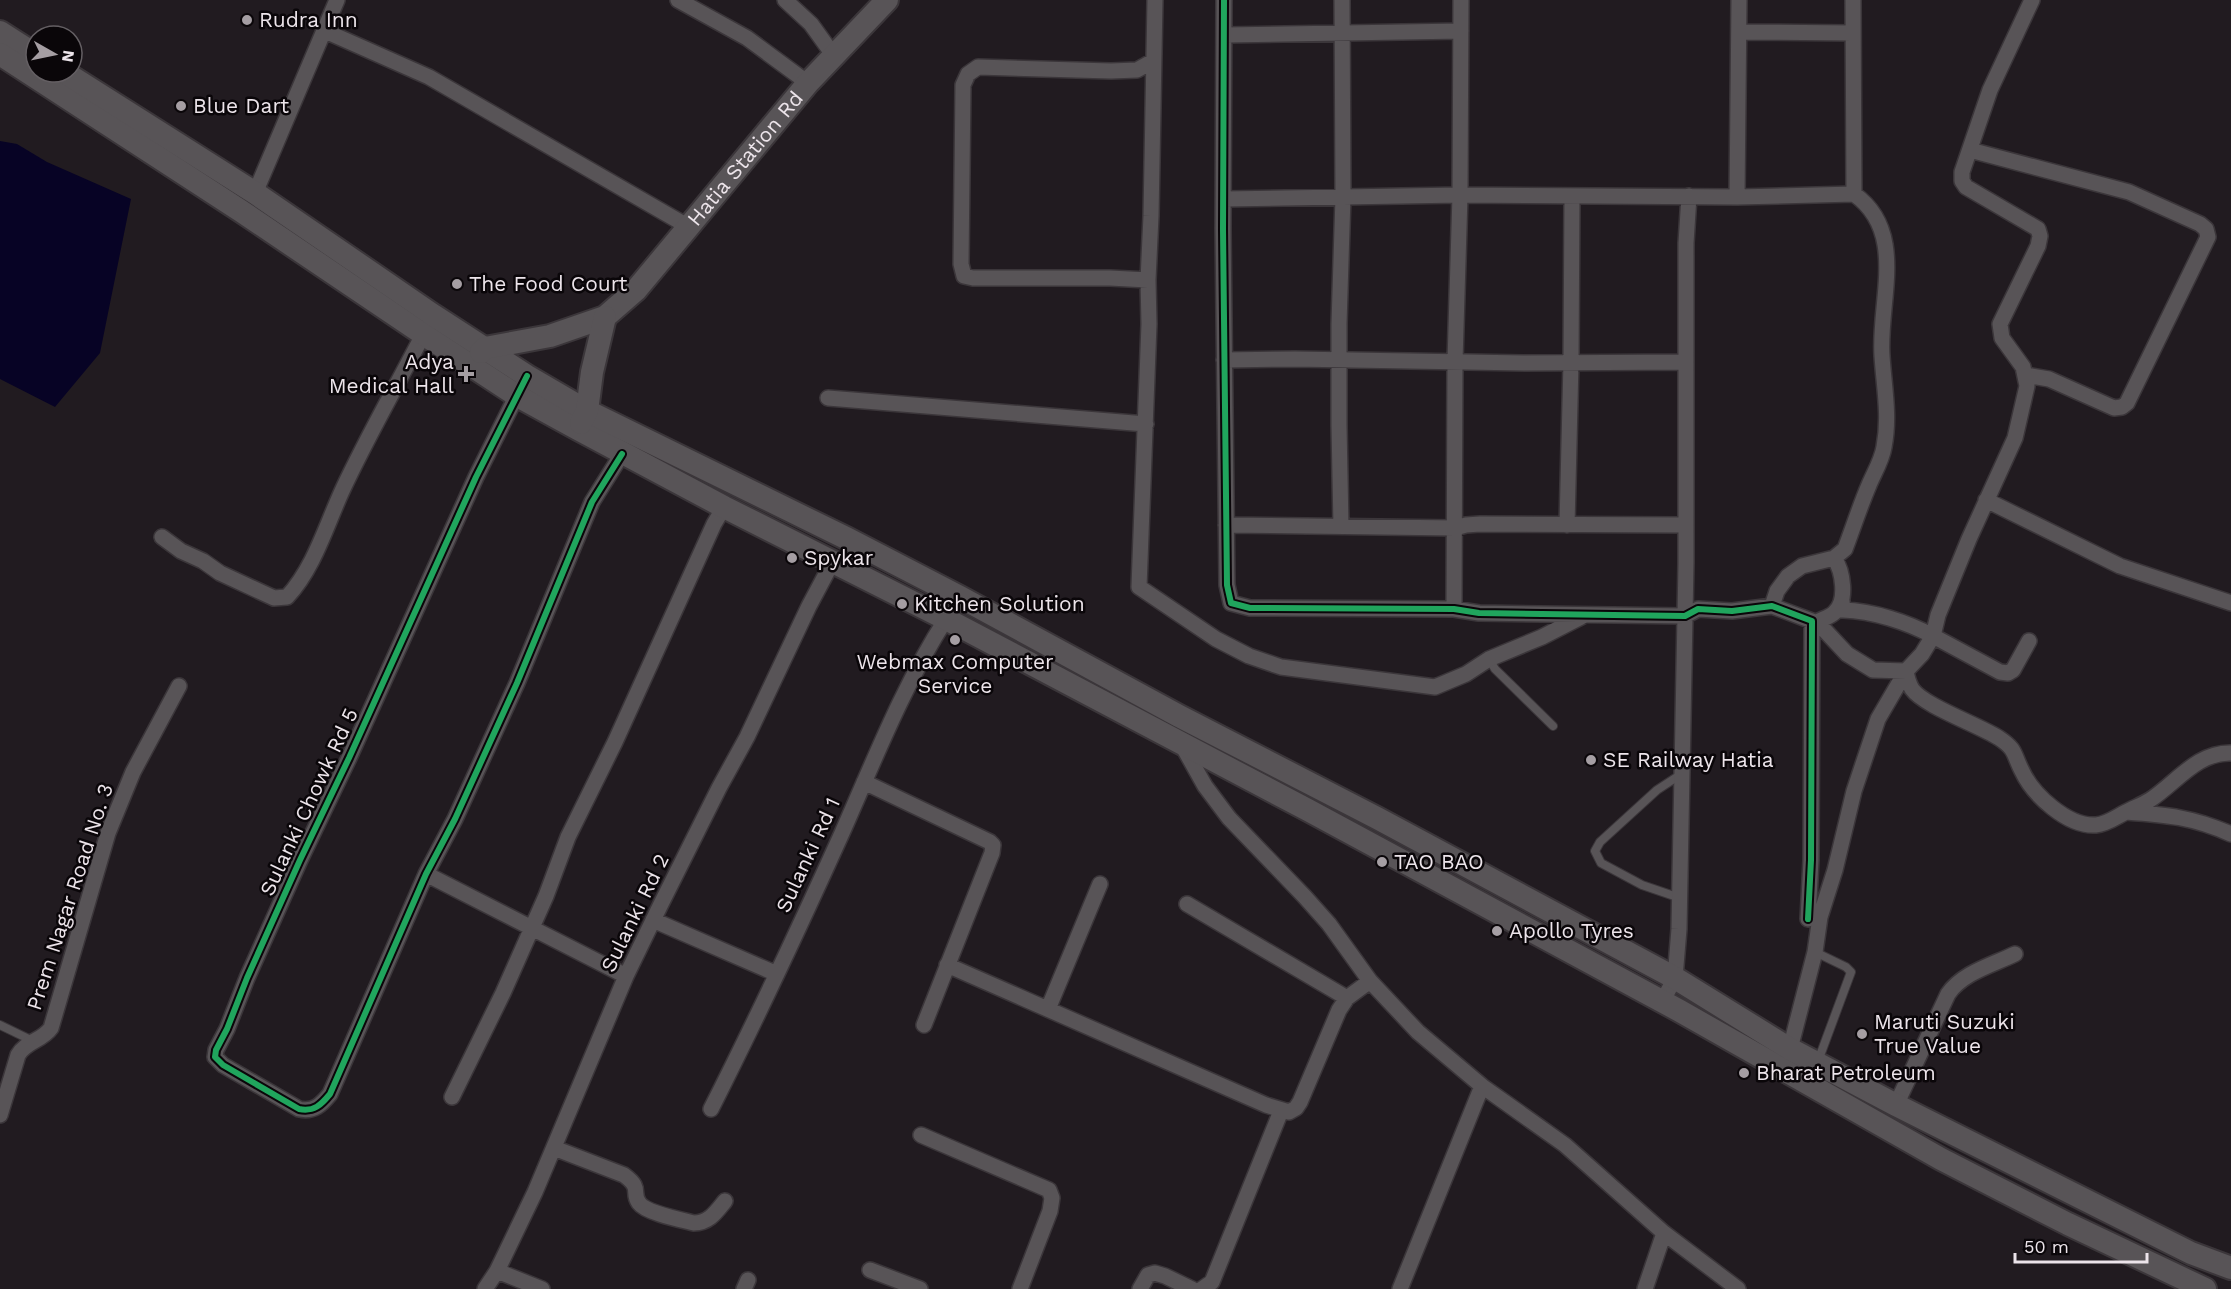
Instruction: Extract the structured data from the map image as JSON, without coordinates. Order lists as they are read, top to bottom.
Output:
{
  "streets": {
    "main road": ["Hatia Station Rd"],
    "street": [
      "Sulanki Chowk Rd 5",
      "Sulanki Rd 1",
      "Prem Nagar Road No. 3",
      "Sulanki Rd 2"
    ]
  },
  "places": {
    "other": [
      "Rudra Inn",
      "Blue Dart",
      "The Food Court",
      "Spykar",
      "Kitchen Solution",
      "Webmax Computer Service",
      "SE Railway Hatia",
      "TAO BAO",
      "Apollo Tyres",
      "Maruti Suzuki True Value",
      "Bharat Petroleum"
    ],
    "health": ["Adya Medical Hall"]
  },
  "scale_bar": "50 m",
  "north": "right"
}
